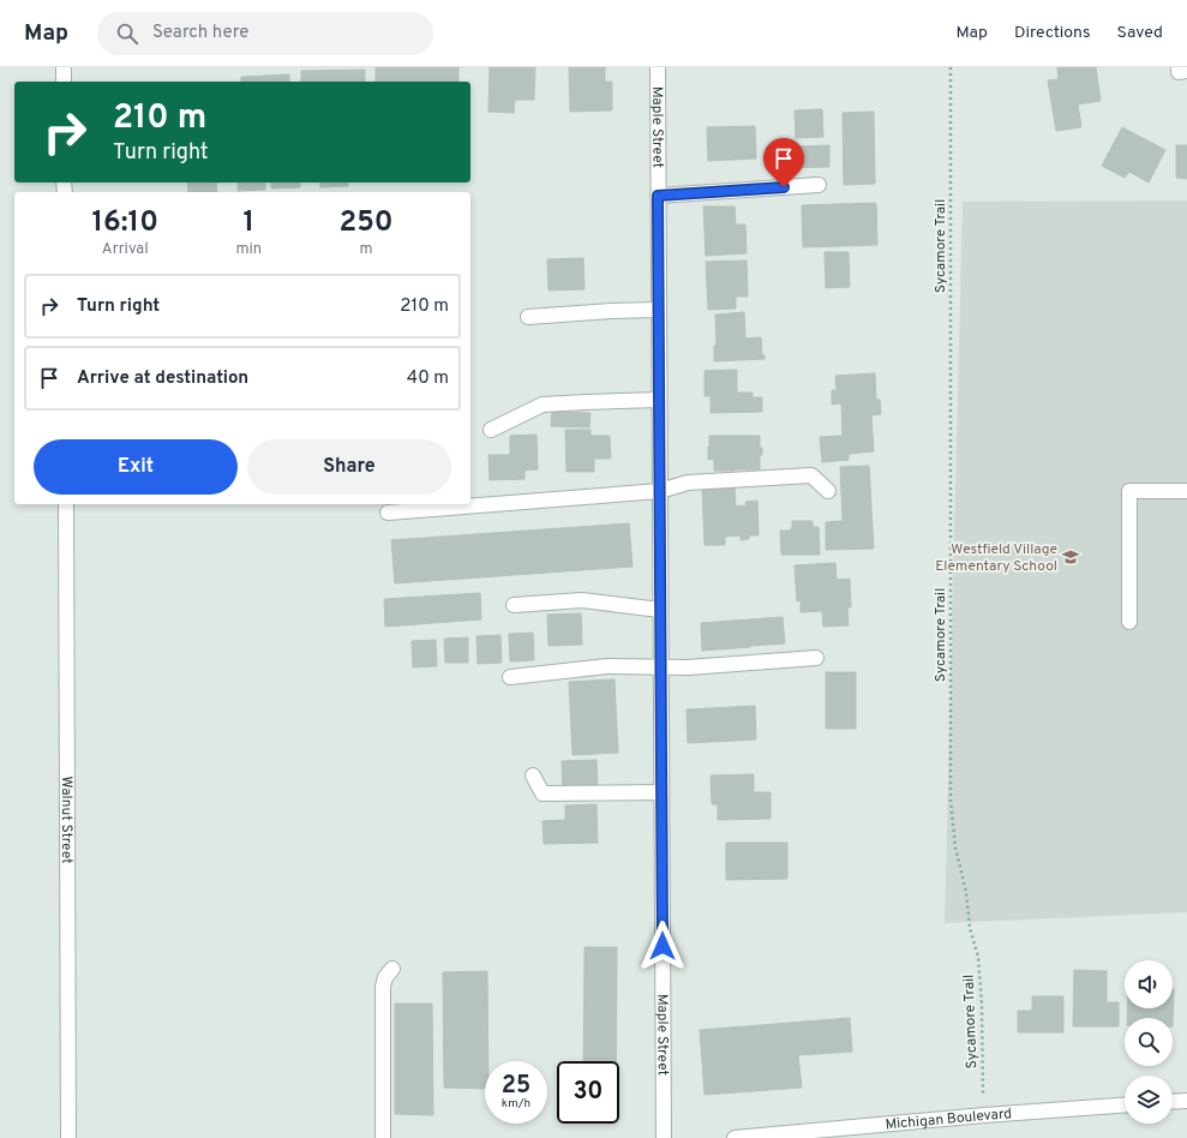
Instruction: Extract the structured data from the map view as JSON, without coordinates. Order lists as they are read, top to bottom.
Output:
{
  "streets": {
    "street": ["Maple Street", "Walnut Street", "Michigan Boulevard"],
    "path": ["Sycamore Trail"]
  },
  "crossings": [
    ["Sycamore Trail", "Michigan Boulevard"]
  ],
  "places": {
    "school or university": ["Westfield Village Elementary School"]
  },
  "page": {
    "header": "Map",
    "search": "Search here",
    "nav": ["Map", "Directions", "Saved"],
    "turn": ["210 m", "Turn right"],
    "eta": [
      "16:10",
      "Arrival",
      "1",
      "min",
      "250",
      "m"
    ],
    "list": [
      {
        "name": "Turn right",
        "value": "210 m"
      },
      {
        "name": "Arrive at destination",
        "value": "40 m"
      }
    ],
    "buttons": ["Exit", "Share"],
    "speed": "25 km/h",
    "limit": "30"
  }
}
